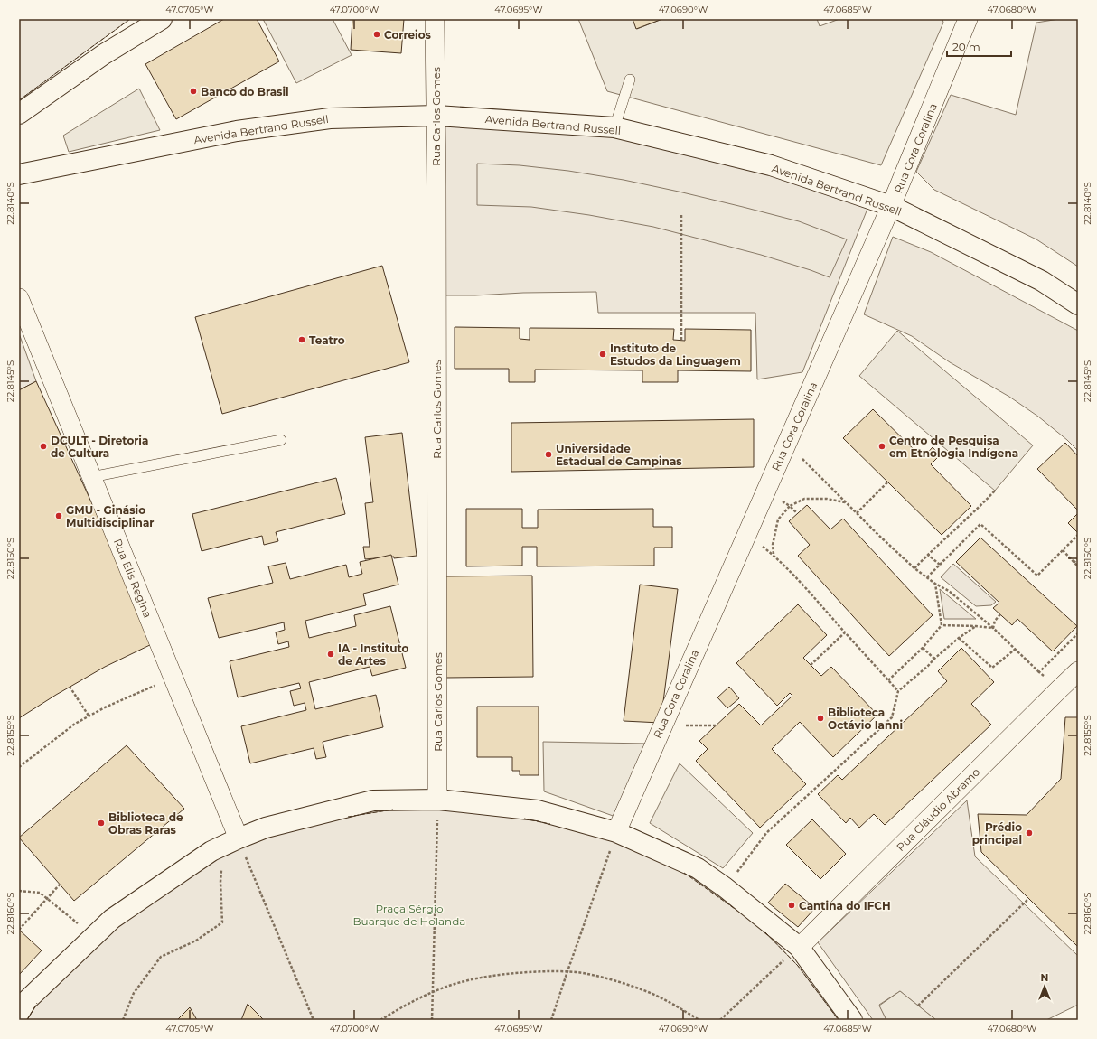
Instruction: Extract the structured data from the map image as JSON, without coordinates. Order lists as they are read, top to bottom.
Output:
{
  "streets": {
    "street": [
      "Rua Carlos Gomes",
      "Avenida Bertrand Russell",
      "Rua Cora Coralina",
      "Rua Elis Regina",
      "Rua Cláudio Abramo"
    ]
  },
  "crossings": [
    ["Rua Carlos Gomes", "Avenida Bertrand Russell"],
    ["Avenida Bertrand Russell", "Rua Cora Coralina"]
  ],
  "parks": ["Praça Sérgio Buarque de Holanda"],
  "places": [
    "Correios",
    "Banco do Brasil",
    "Teatro",
    "Instituto de Estudos da Linguagem",
    "DCULT - Diretoria de Cultura",
    "Centro de Pesquisa em Etnologia Indígena",
    "Universidade Estadual de Campinas",
    "GMU - Ginásio Multidisciplinar",
    "IA - Instituto de Artes",
    "Biblioteca Octávio Ianni",
    "Biblioteca de Obras Raras",
    "Prédio principal",
    "Cantina do IFCH"
  ],
  "scale_bar": "20 m",
  "north": "top",
  "coordinates": [
    "47.0705°W",
    "47.0700°W",
    "47.0695°W",
    "47.0690°W",
    "47.0685°W",
    "47.0680°W",
    "22.8140°S",
    "22.8145°S",
    "22.8150°S",
    "22.8155°S",
    "22.8160°S"
  ]
}
